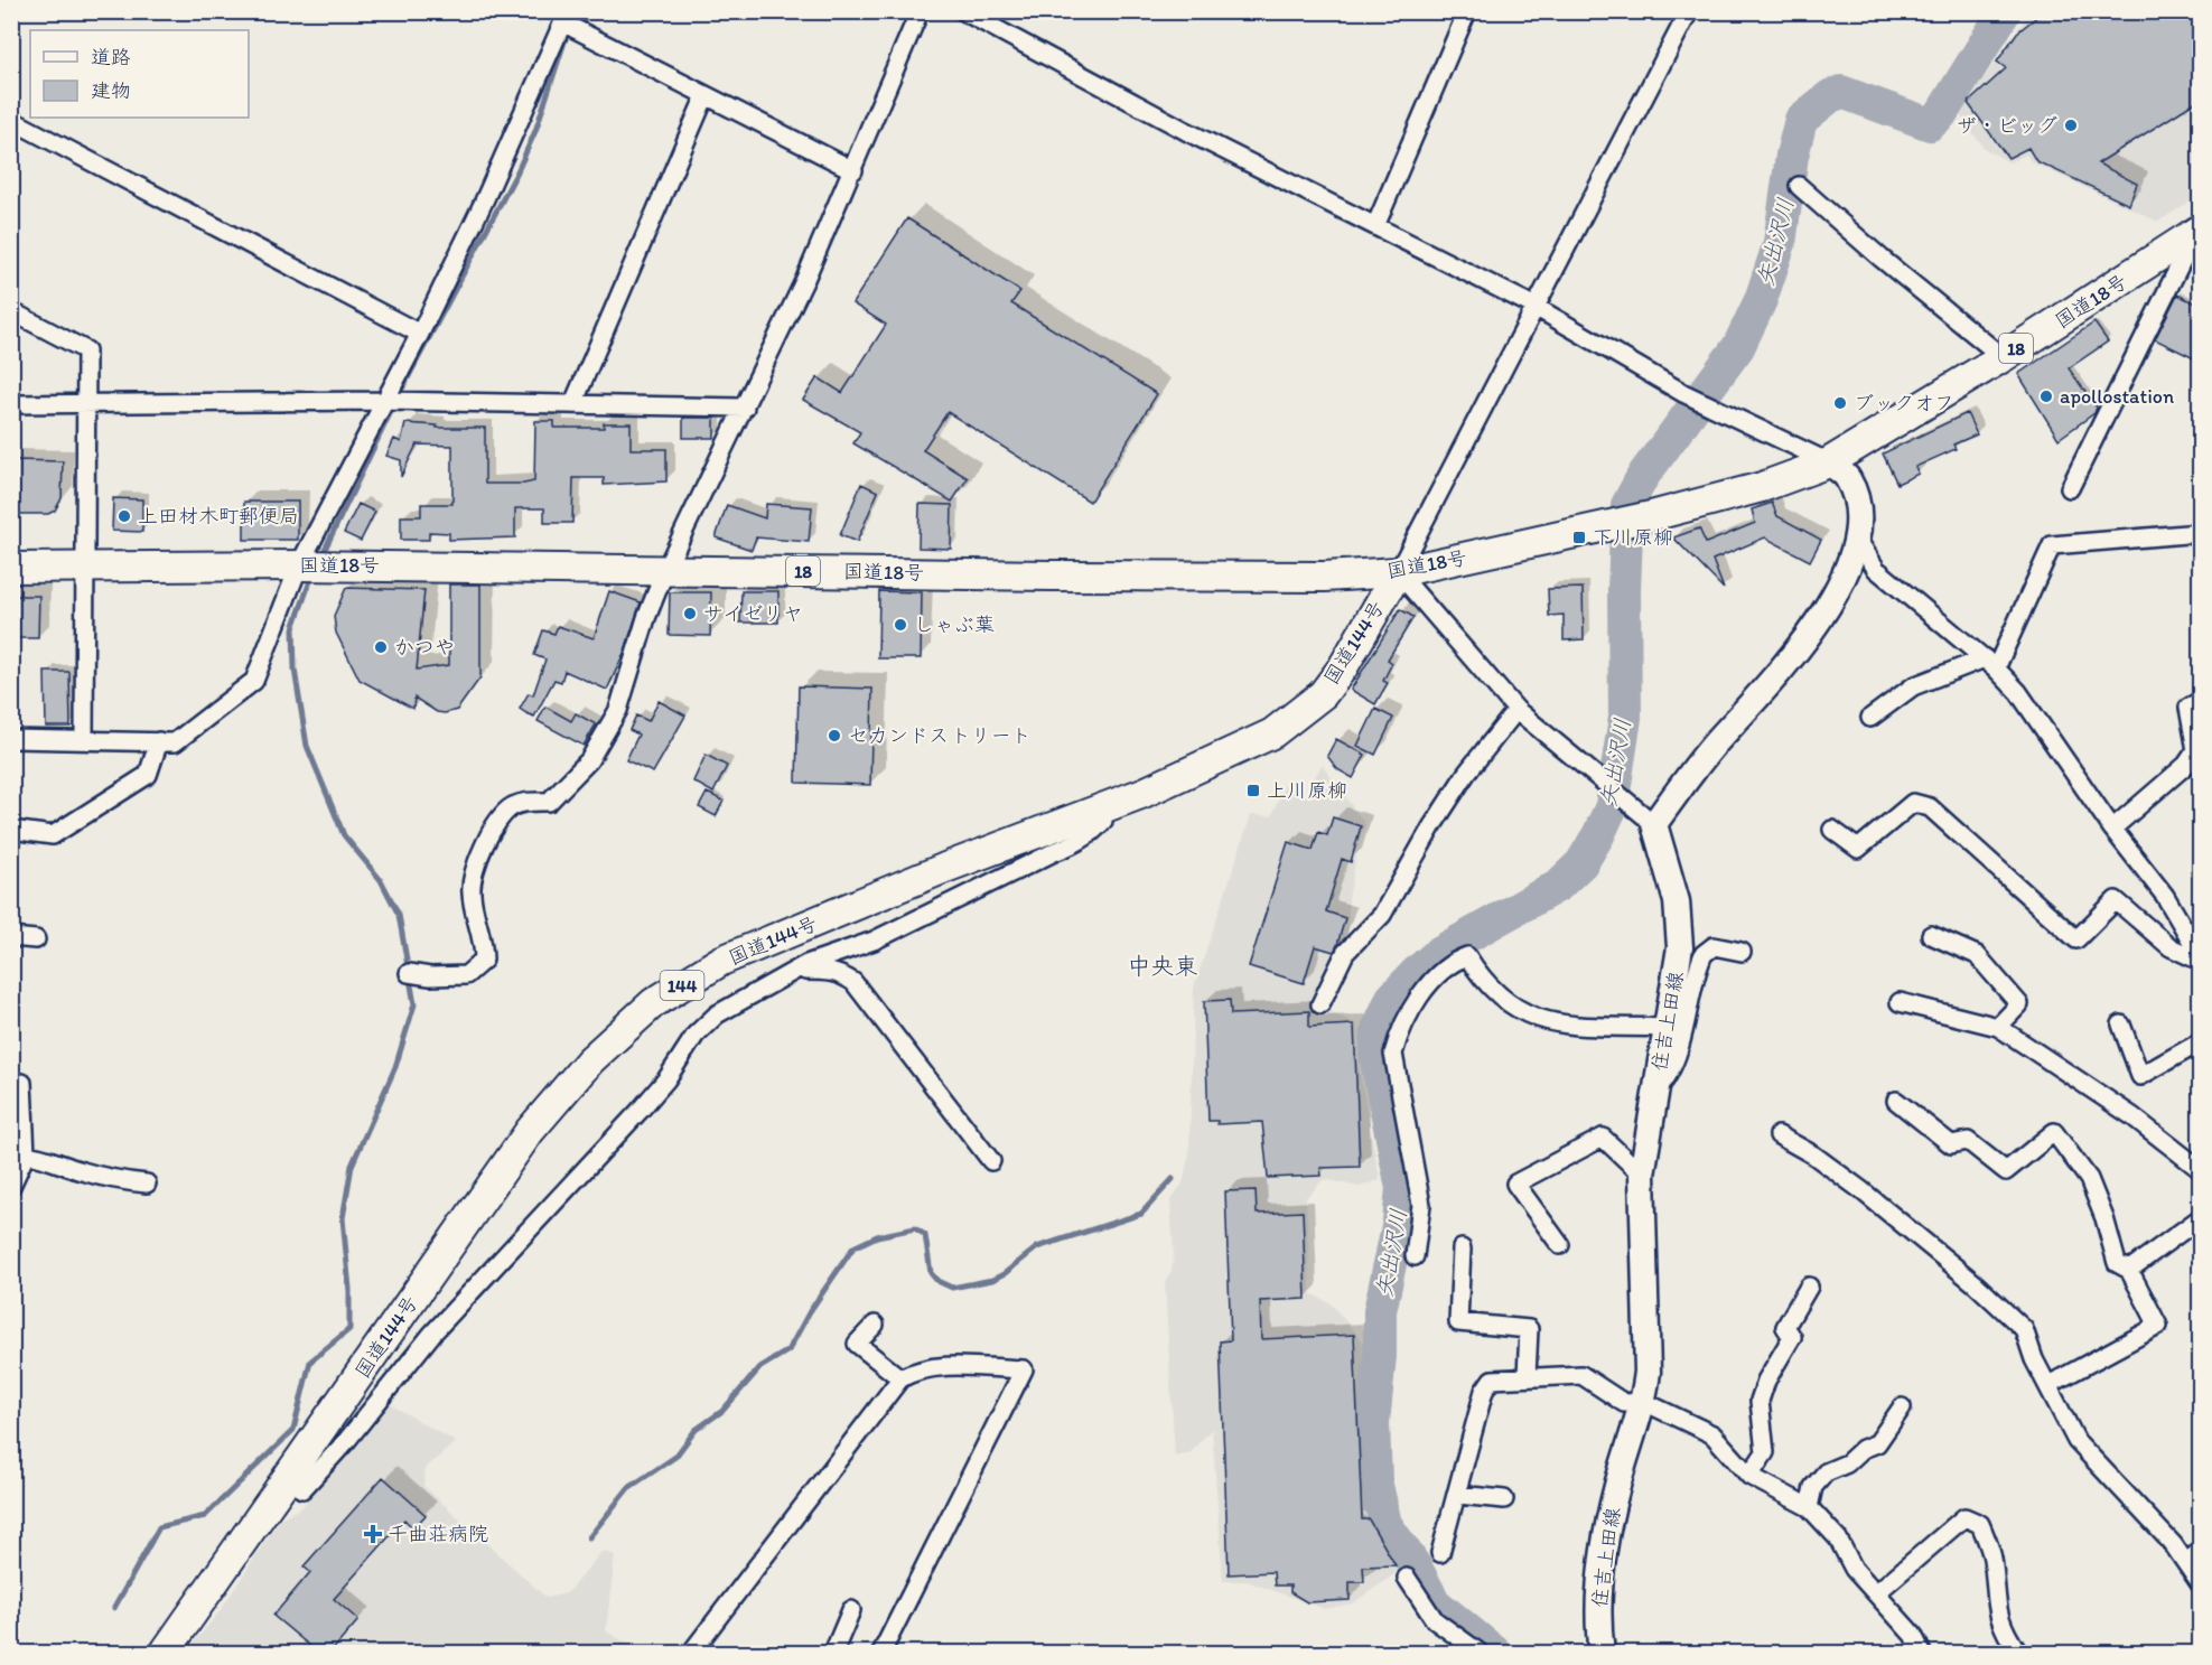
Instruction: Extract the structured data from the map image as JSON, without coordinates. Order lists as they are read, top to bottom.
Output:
{
  "streets": {
    "highway": [
      "国道18号",
      "18",
      "国道144号",
      "144"
    ],
    "main road": ["住吉上田線"]
  },
  "crossings": [
    ["国道18号", "国道144号"]
  ],
  "districts": ["中央東"],
  "water": ["矢出沢川"],
  "places": {
    "other": [
      "ザ・ビッグ",
      "apollostation",
      "ブックオフ",
      "上田材木町郵便局",
      "サイゼリヤ",
      "しゃぶ葉",
      "かつや",
      "セカンドストリート"
    ],
    "transit": ["下川原柳", "上川原柳"],
    "health": ["千曲荘病院"]
  },
  "legend": ["道路", "建物"]
}
